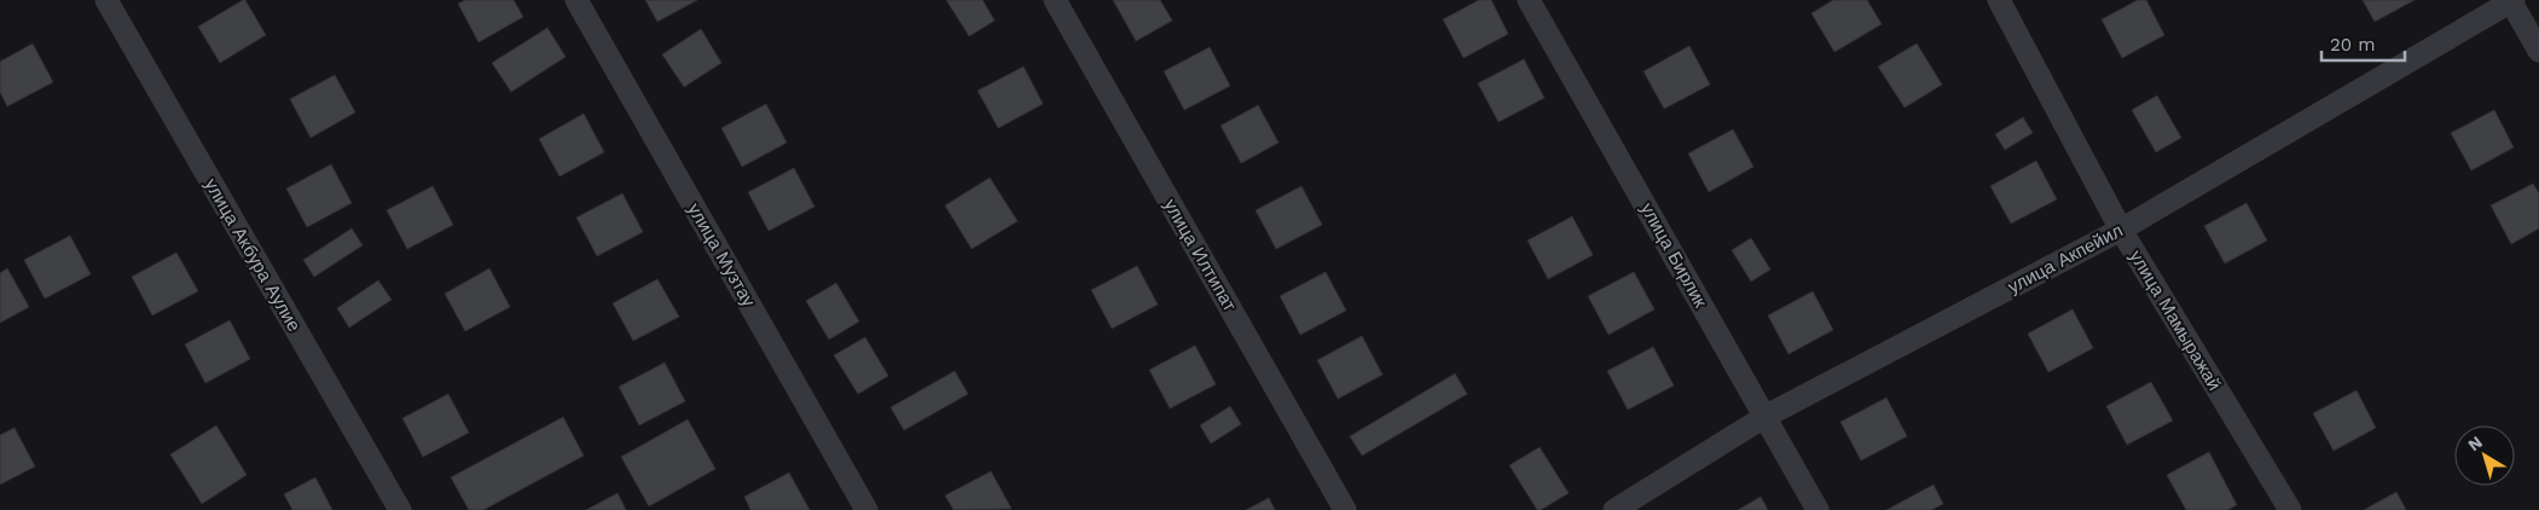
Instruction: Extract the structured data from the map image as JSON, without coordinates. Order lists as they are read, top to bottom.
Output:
{
  "streets": {
    "street": [
      "улица Акбура Аулие",
      "улица Музтау",
      "улица Илтипат",
      "улица Бирлик",
      "улица Акпейил",
      "улица Мамыражай"
    ]
  },
  "crossings": [
    ["улица Бирлик", "улица Акпейил"],
    ["улица Акпейил", "улица Мамыражай"]
  ],
  "scale_bar": "20 m",
  "north": "top left"
}
